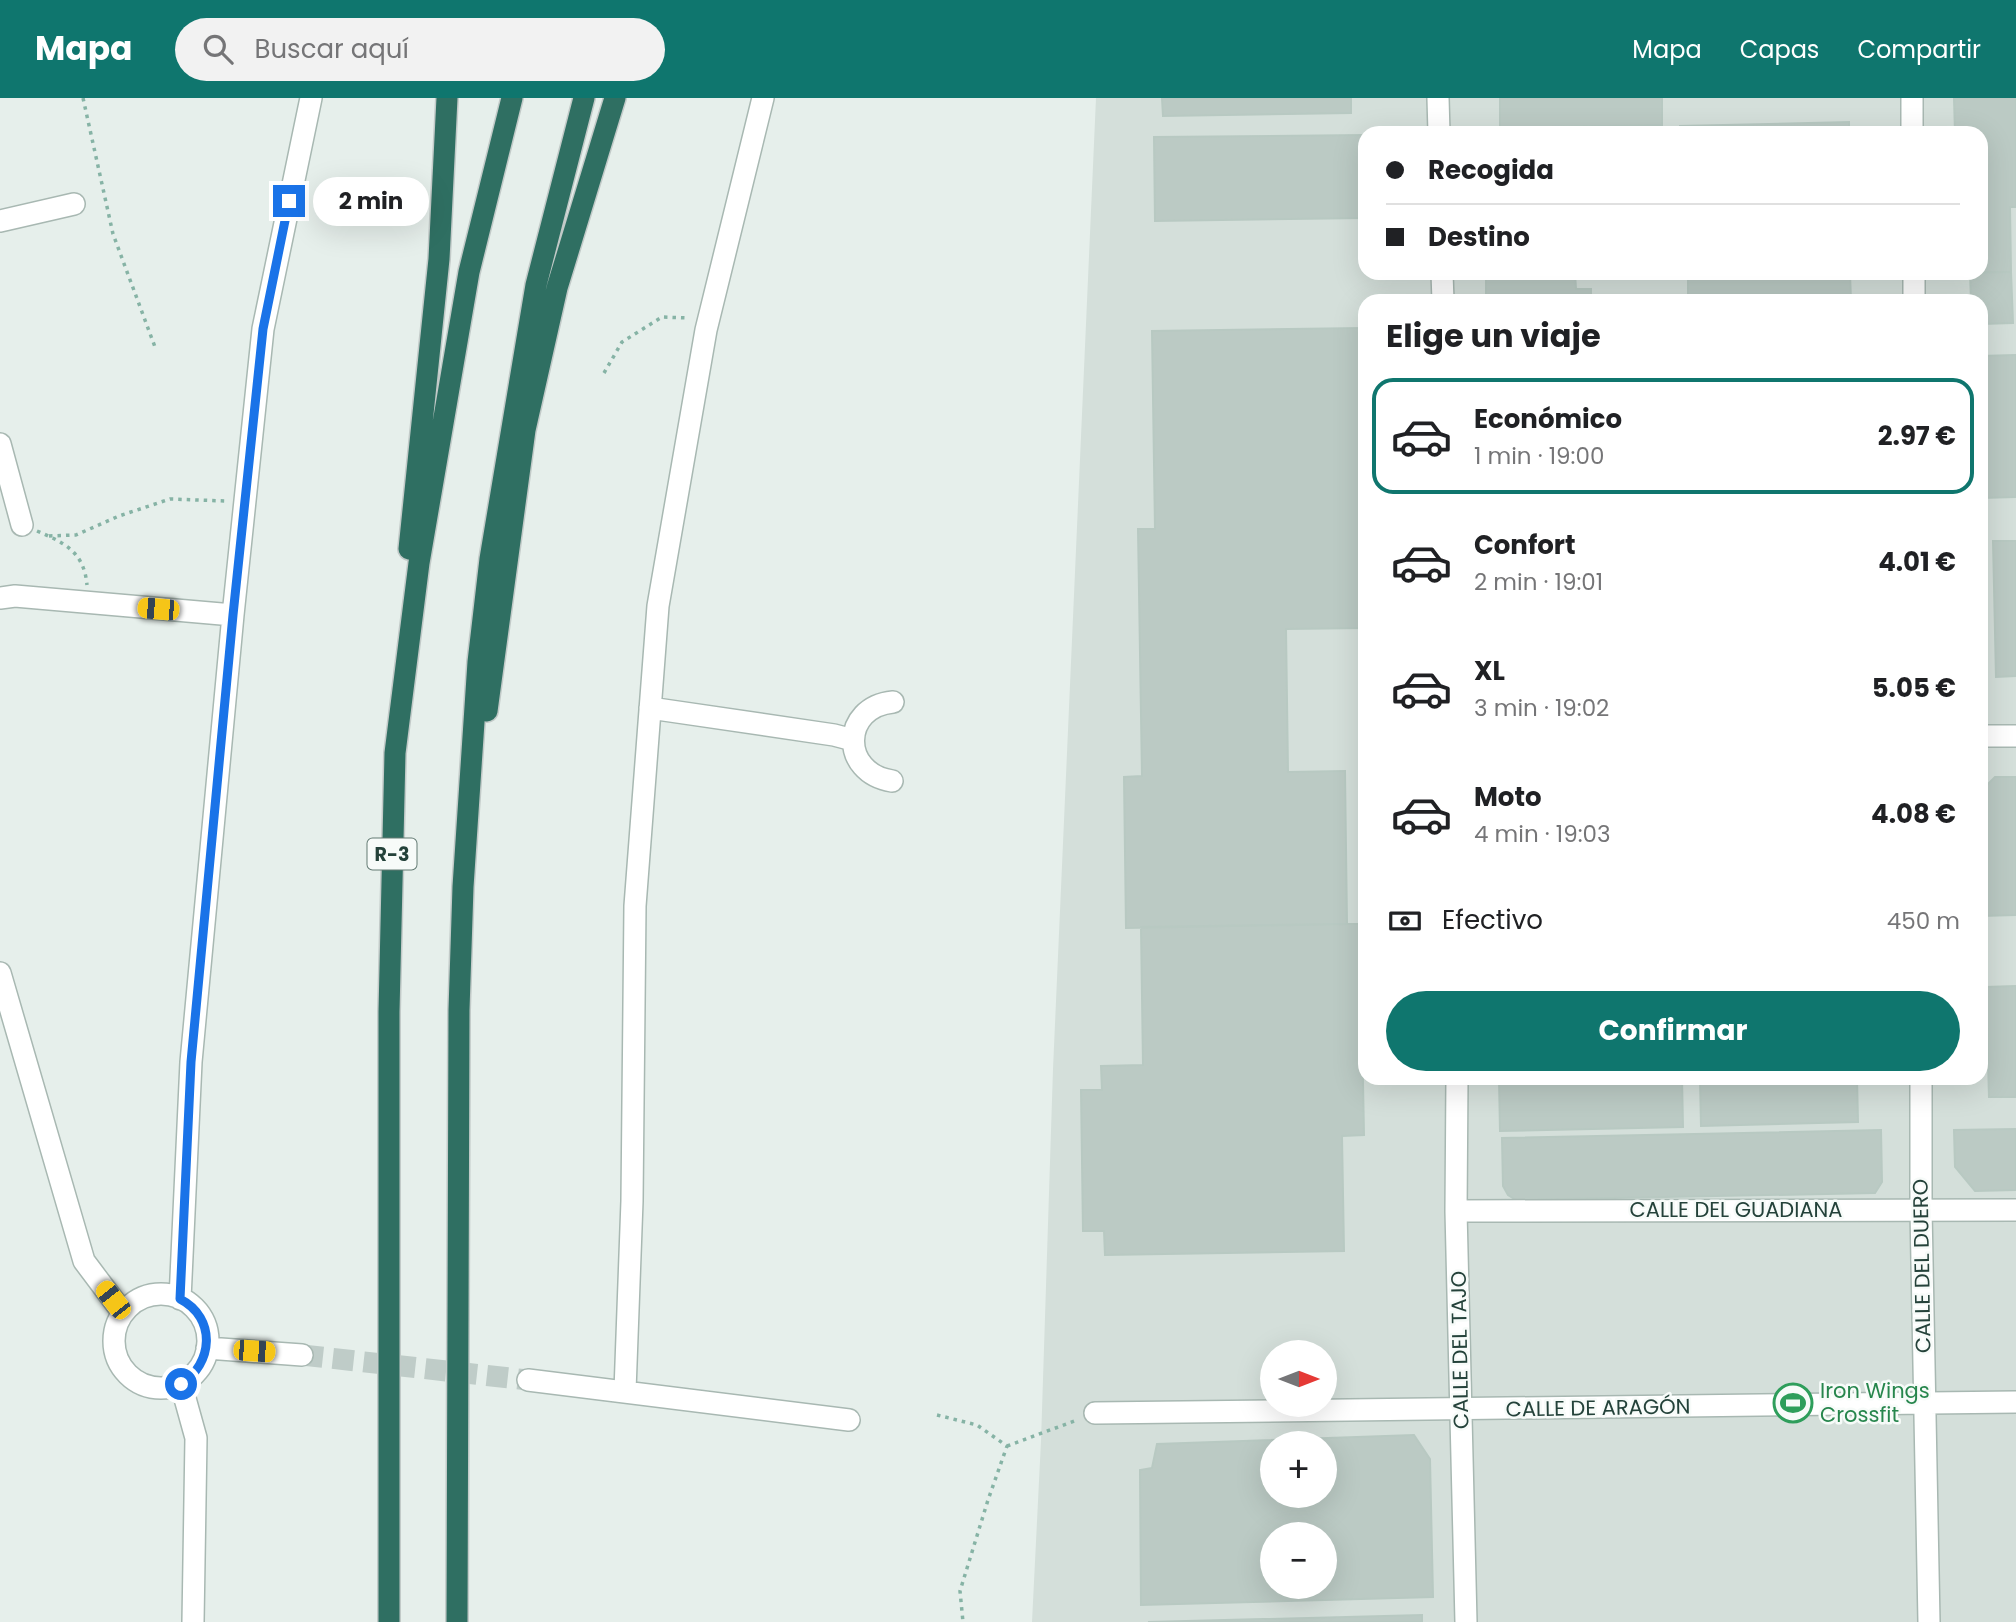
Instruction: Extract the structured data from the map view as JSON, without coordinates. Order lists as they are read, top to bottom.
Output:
{
  "streets": {
    "highway": ["R-3"],
    "street": [
      "CALLE DEL GUADIANA",
      "CALLE DEL DUERO",
      "CALLE DEL TAJO",
      "CALLE DE ARAGÓN"
    ]
  },
  "crossings": [
    ["CALLE DEL GUADIANA", "CALLE DEL DUERO"],
    ["CALLE DEL GUADIANA", "CALLE DEL TAJO"],
    ["CALLE DEL DUERO", "CALLE DE ARAGÓN"],
    ["CALLE DEL TAJO", "CALLE DE ARAGÓN"]
  ],
  "places": {
    "sports": ["Iron Wings Crossfit"]
  },
  "north": "right",
  "page": {
    "header": "Mapa",
    "search": "Buscar aquí",
    "nav": ["Mapa", "Capas", "Compartir"],
    "banner": ["Recogida", "Destino"],
    "bubble": "2 min",
    "heading": "Elige un viaje",
    "list": [
      {
        "name": "Económico",
        "note": "1 min · 19:00",
        "value": "2.97 €"
      },
      {
        "name": "Confort",
        "note": "2 min · 19:01",
        "value": "4.01 €"
      },
      {
        "name": "XL",
        "note": "3 min · 19:02",
        "value": "5.05 €"
      },
      {
        "name": "Moto",
        "note": "4 min · 19:03",
        "value": "4.08 €"
      }
    ],
    "pay": ["Efectivo", "450 m"],
    "buttons": "Confirmar",
    "map_buttons": ["+", "−"]
  }
}
